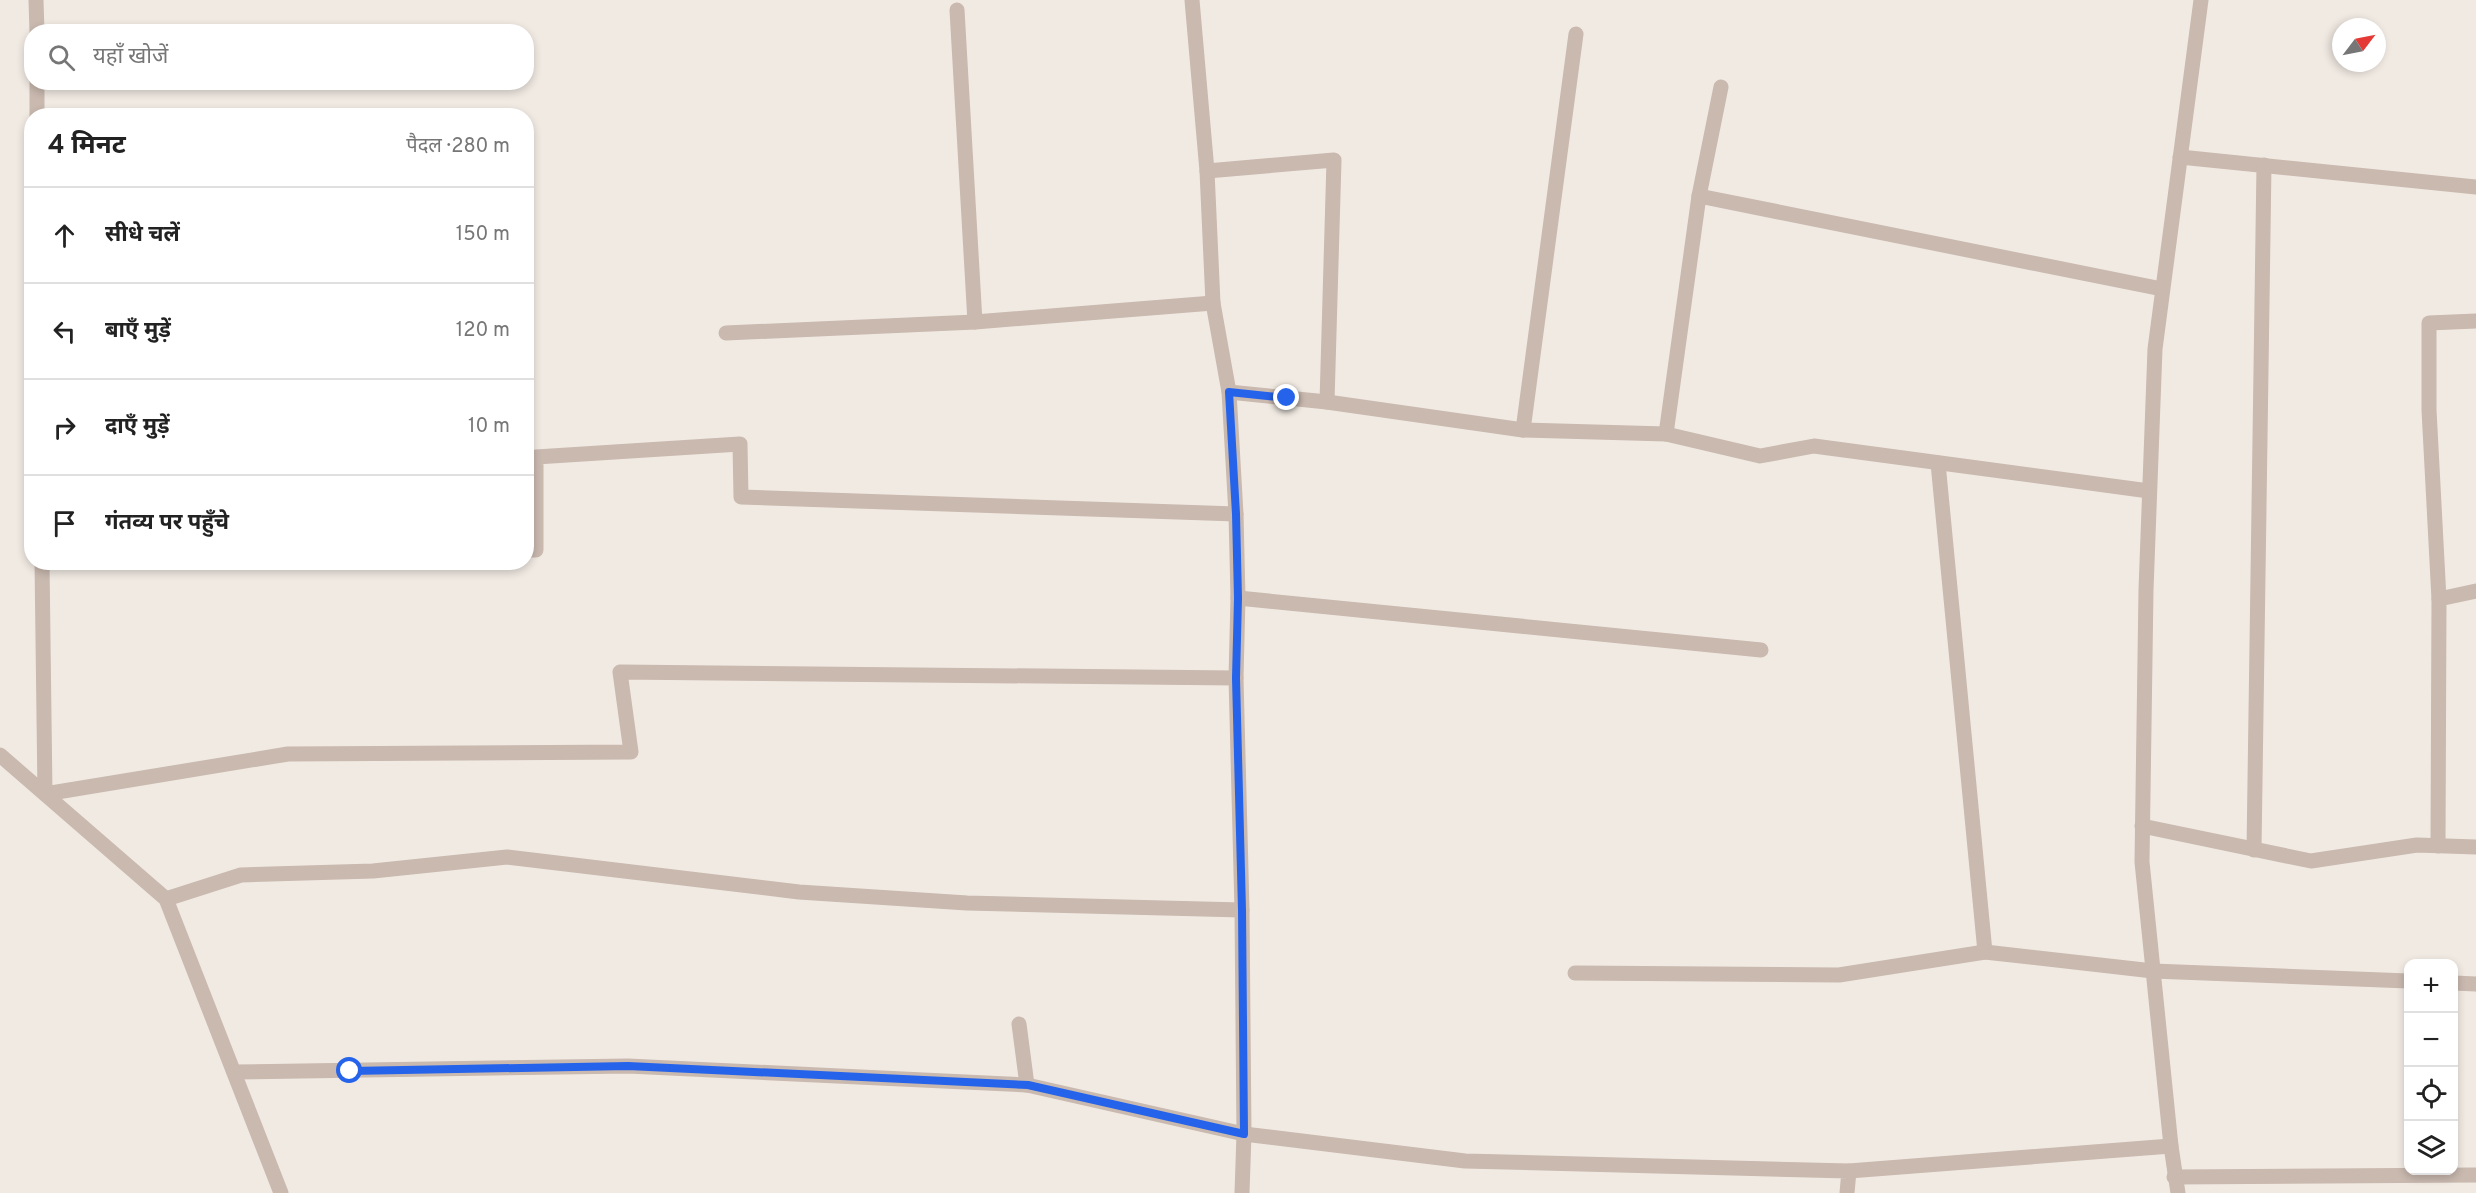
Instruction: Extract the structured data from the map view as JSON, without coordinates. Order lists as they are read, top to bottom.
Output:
{
  "north": "top right",
  "page": {
    "search": "यहाँ खोजें",
    "heading": ["4 मिनट", "पैदल · 280 m"],
    "list": [
      ["सीधे चलें", "150 m"],
      ["बाएँ मुड़ें", "120 m"],
      ["दाएँ मुड़ें", "10 m"],
      "गंतव्य पर पहुँचे"
    ],
    "map_buttons": ["+", "−"]
  }
}
